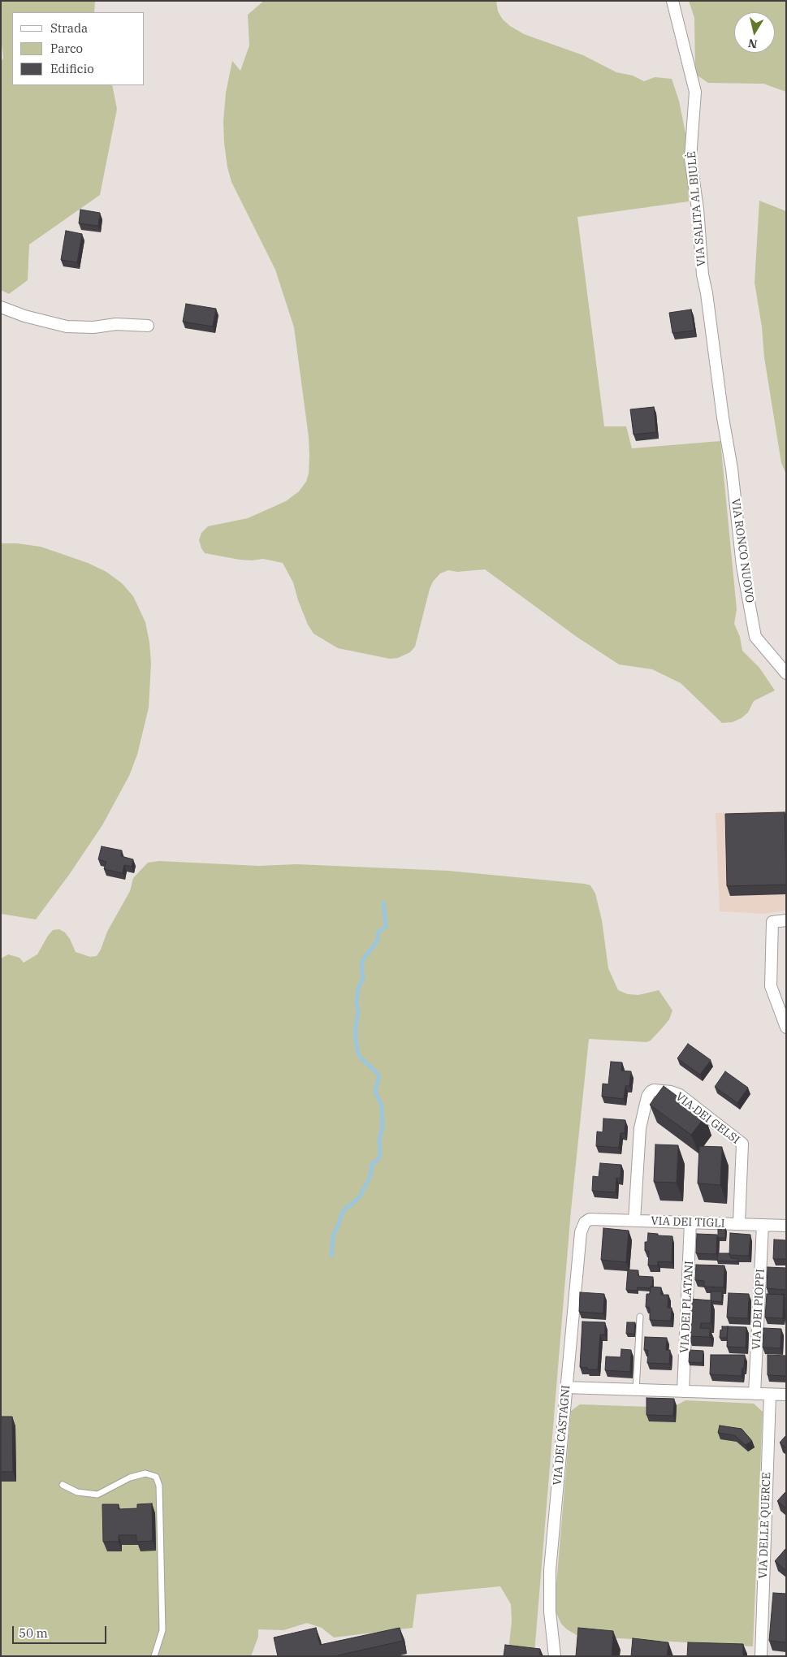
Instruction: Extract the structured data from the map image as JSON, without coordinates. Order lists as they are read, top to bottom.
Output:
{
  "streets": {
    "street": [
      "VIA SALITA AL BIULÈ",
      "VIA RONCO NUOVO",
      "VIA DEI GELSI",
      "VIA DEI TIGLI",
      "VIA DEI PLATANI",
      "VIA DEI PIOPPI",
      "VIA DEI CASTAGNI",
      "VIA DELLE QUERCE"
    ]
  },
  "crossings": [
    ["VIA SALITA AL BIULÈ", "VIA RONCO NUOVO"],
    ["VIA DEI GELSI", "VIA DEI TIGLI"],
    ["VIA DEI TIGLI", "VIA DEI PLATANI"],
    ["VIA DEI TIGLI", "VIA DEI PIOPPI"],
    ["VIA DEI TIGLI", "VIA DEI CASTAGNI"]
  ],
  "legend": ["Strada", "Parco", "Edificio"],
  "scale_bar": "50 m",
  "north": "bottom"
}
